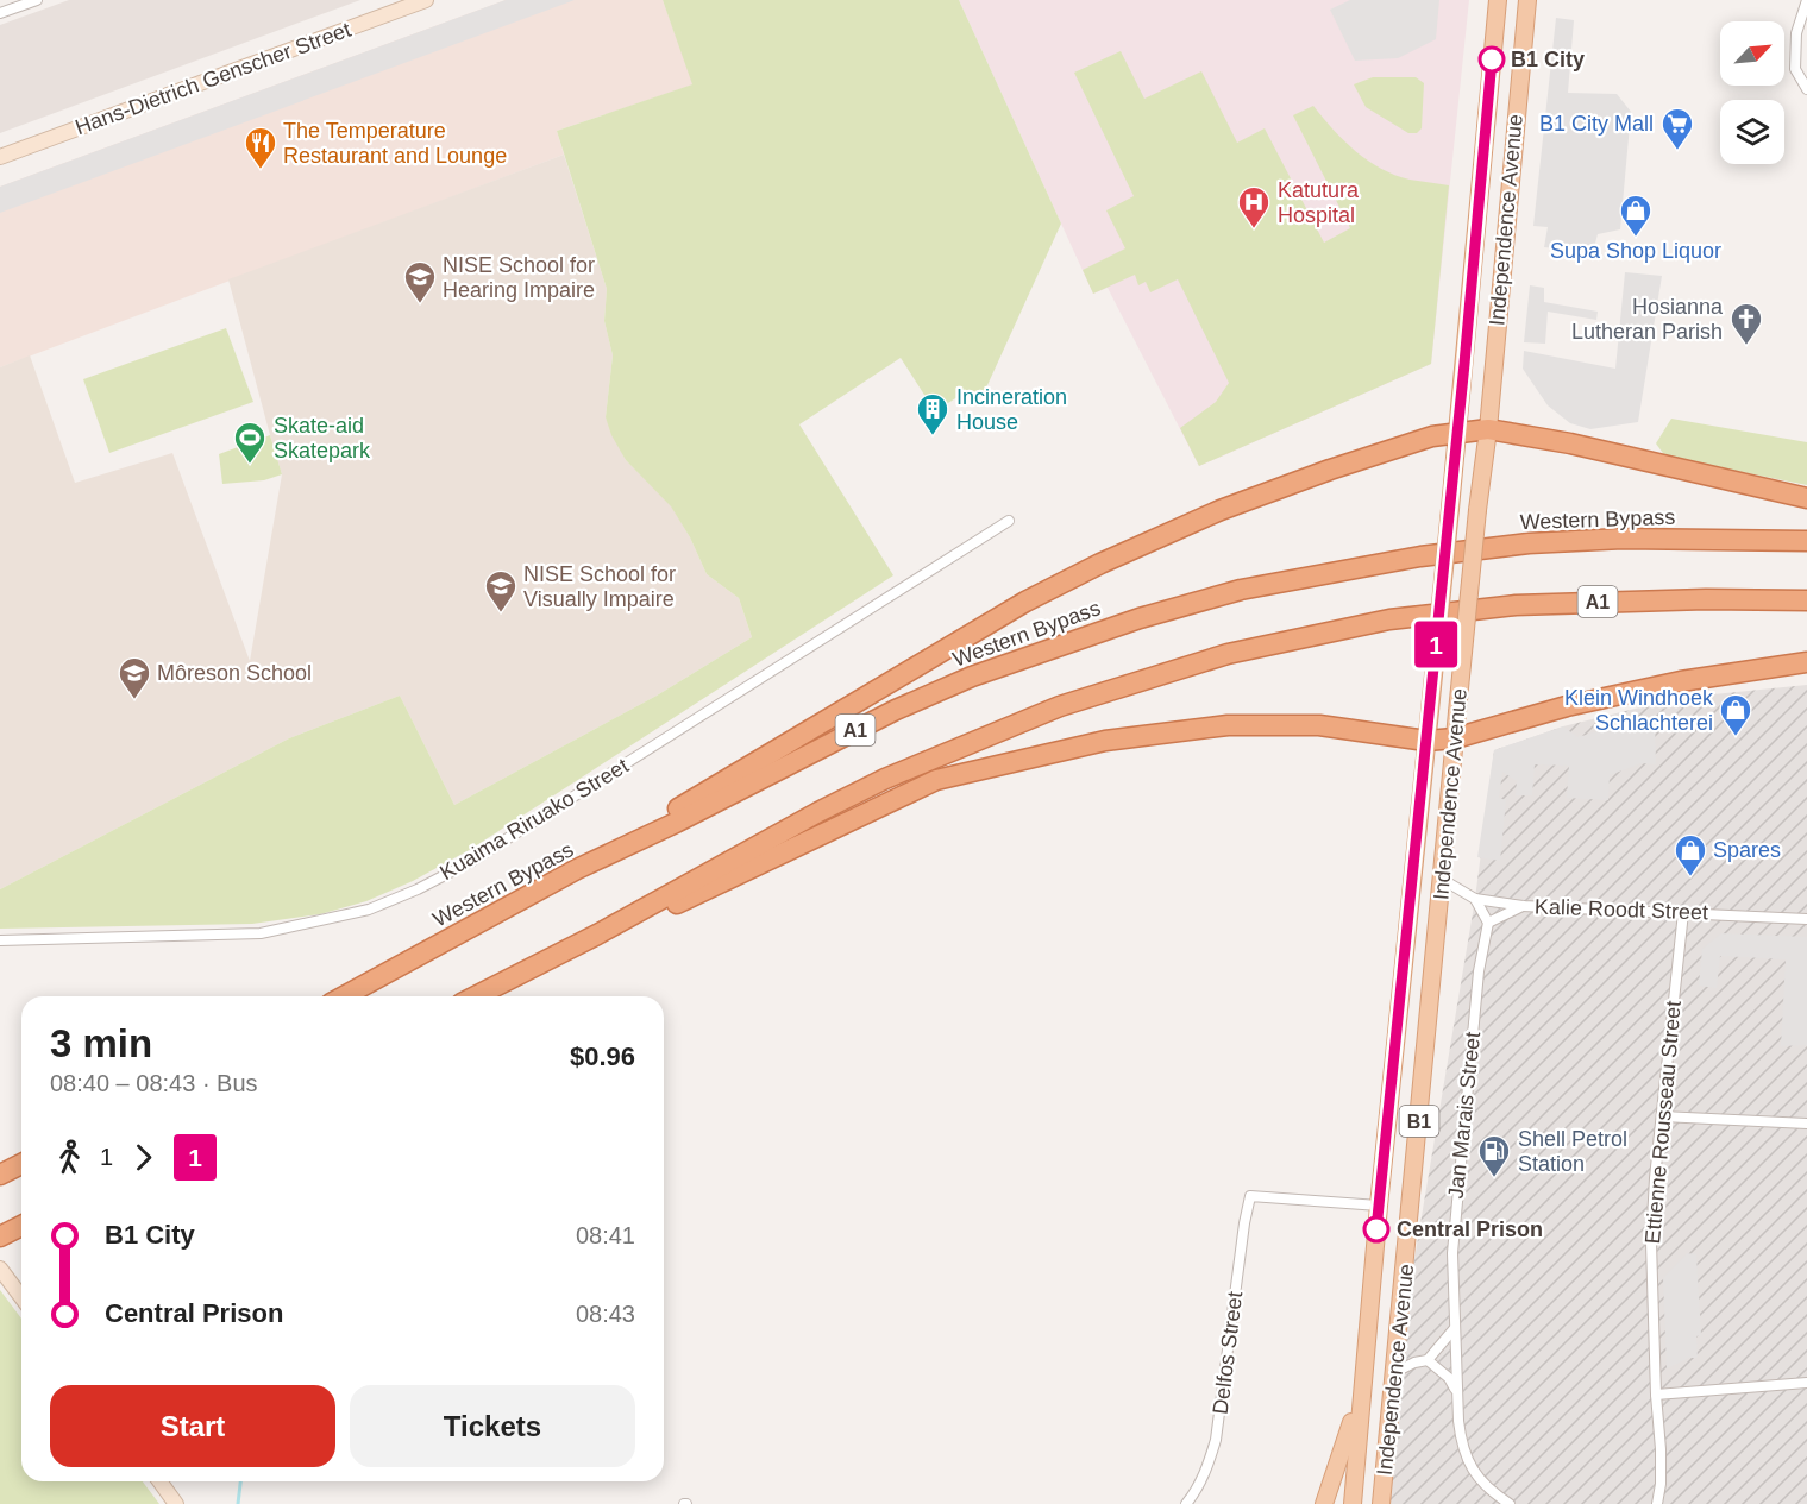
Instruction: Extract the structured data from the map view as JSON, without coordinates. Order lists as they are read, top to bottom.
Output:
{
  "streets": {
    "highway": ["Western Bypass", "A1"],
    "main road": ["Independence Avenue", "B1"],
    "street": [
      "Hans-Dietrich Genscher Street",
      "Kuaima Riruako Street",
      "Kalie Roodt Street",
      "Jan Marais Street",
      "Ettienne Rousseau Street",
      "Delfos Street"
    ]
  },
  "crossings": [
    ["Independence Avenue", "Kalie Roodt Street"],
    ["Independence Avenue", "B1"],
    ["Independence Avenue", "Delfos Street"],
    ["Kalie Roodt Street", "Ettienne Rousseau Street"]
  ],
  "places": {
    "other": ["B1 City", "Central Prison"],
    "supermarket": ["B1 City Mall"],
    "restaurant": ["The Temperature Restaurant and Lounge"],
    "hospital": ["Katutura Hospital"],
    "shop": ["Supa Shop Liquor", "Klein Windhoek Schlachterei", "Spares"],
    "school or university": ["NISE School for Hearing Impaire", "NISE School for Visually Impaire", "Môreson School"],
    "church": ["Hosianna Lutheran Parish"],
    "building": ["Incineration House"],
    "sports": ["Skate-aid Skatepark"],
    "fuel station": ["Shell Petrol Station"]
  },
  "lines": ["bus line 1"],
  "north": "top right",
  "page": {
    "on_map": "1",
    "heading": ["3 min", "08:40 – 08:43 · Bus", "$0.96"],
    "legs": ["1", "1"],
    "list": [
      {
        "name": "B1 City",
        "value": "08:41"
      },
      {
        "name": "Central Prison",
        "value": "08:43"
      }
    ],
    "buttons": ["Start", "Tickets"]
  }
}
